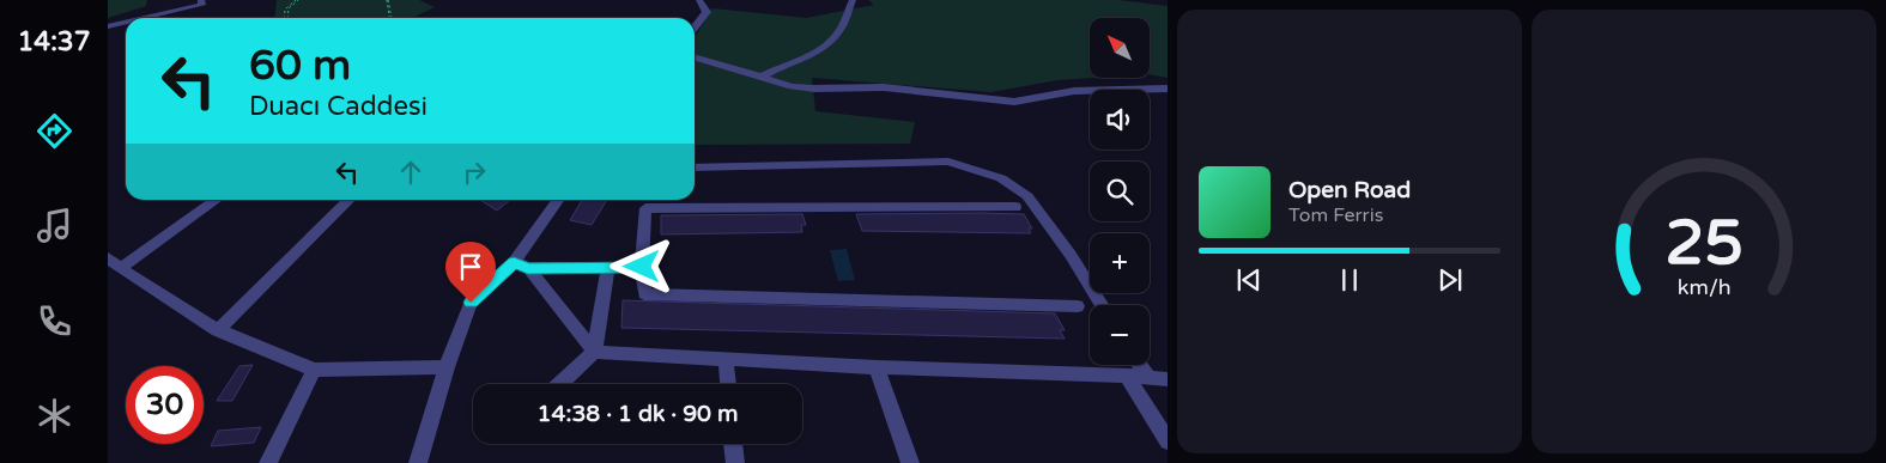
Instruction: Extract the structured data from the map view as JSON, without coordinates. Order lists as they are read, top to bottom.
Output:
{
  "north": "top left",
  "page": {
    "tabs": "14:37",
    "map_buttons": ["+", "−"],
    "turn": ["60 m", "Duacı Caddesi"],
    "song": ["Open Road", "Tom Ferris"],
    "limit": "30",
    "trip": "14:38 · 1 dk · 90 m",
    "gauge": ["25", "km/h"]
  }
}
